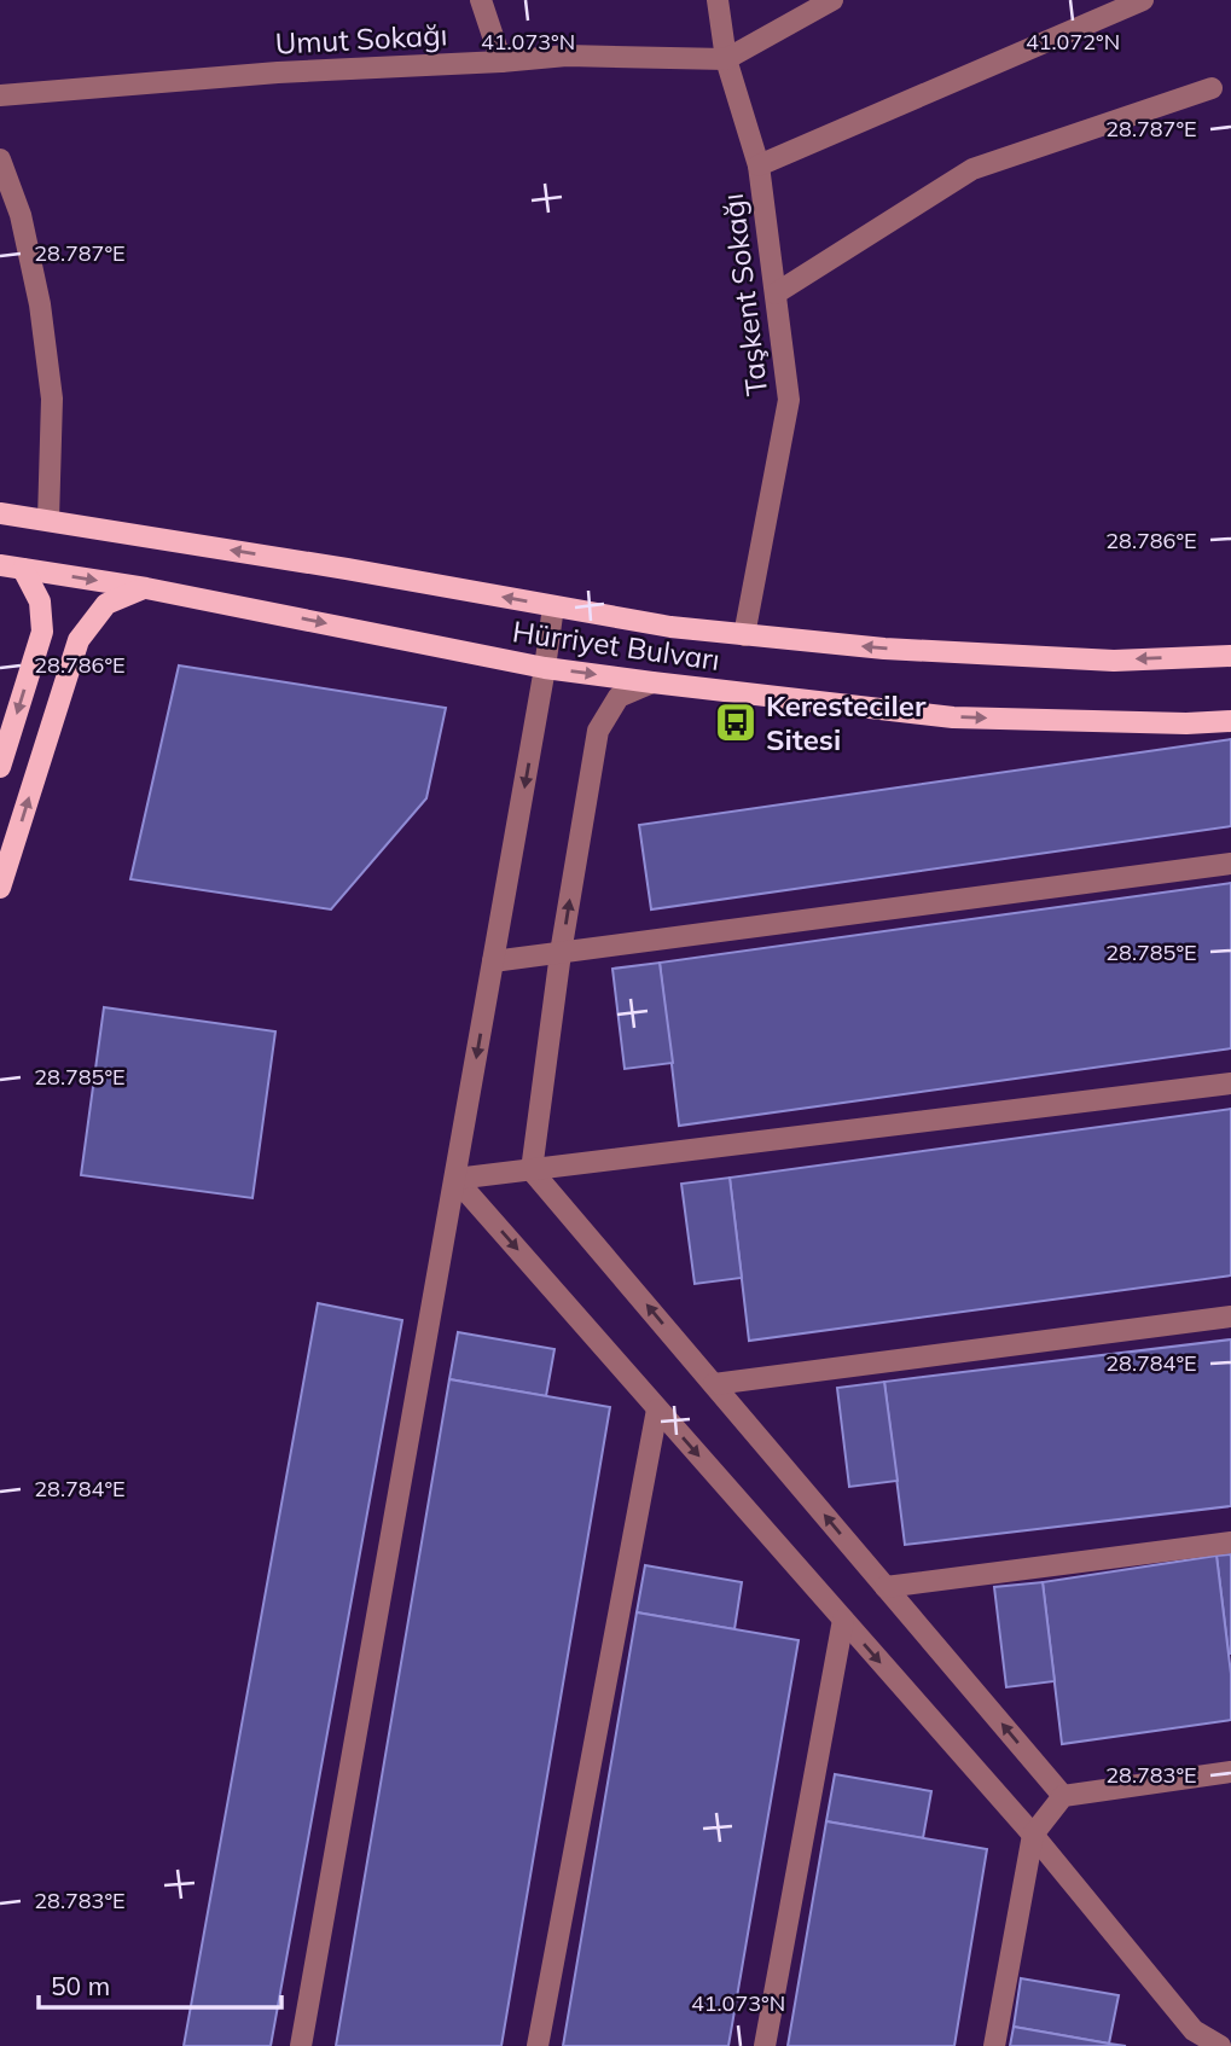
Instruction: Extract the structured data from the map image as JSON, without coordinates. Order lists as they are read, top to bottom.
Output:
{
  "streets": {
    "main road": ["Hürriyet Bulvarı"],
    "street": ["Umut Sokağı", "Taşkent Sokağı"]
  },
  "crossings": [
    ["Umut Sokağı", "Taşkent Sokağı"],
    ["Taşkent Sokağı", "Hürriyet Bulvarı"]
  ],
  "places": {
    "bus stop": ["Keresteciler Sitesi"]
  },
  "scale_bar": "50 m",
  "coordinates": [
    "41.073°N",
    "41.072°N",
    "28.787°E",
    "28.786°E",
    "28.785°E",
    "28.784°E",
    "28.783°E"
  ]
}
